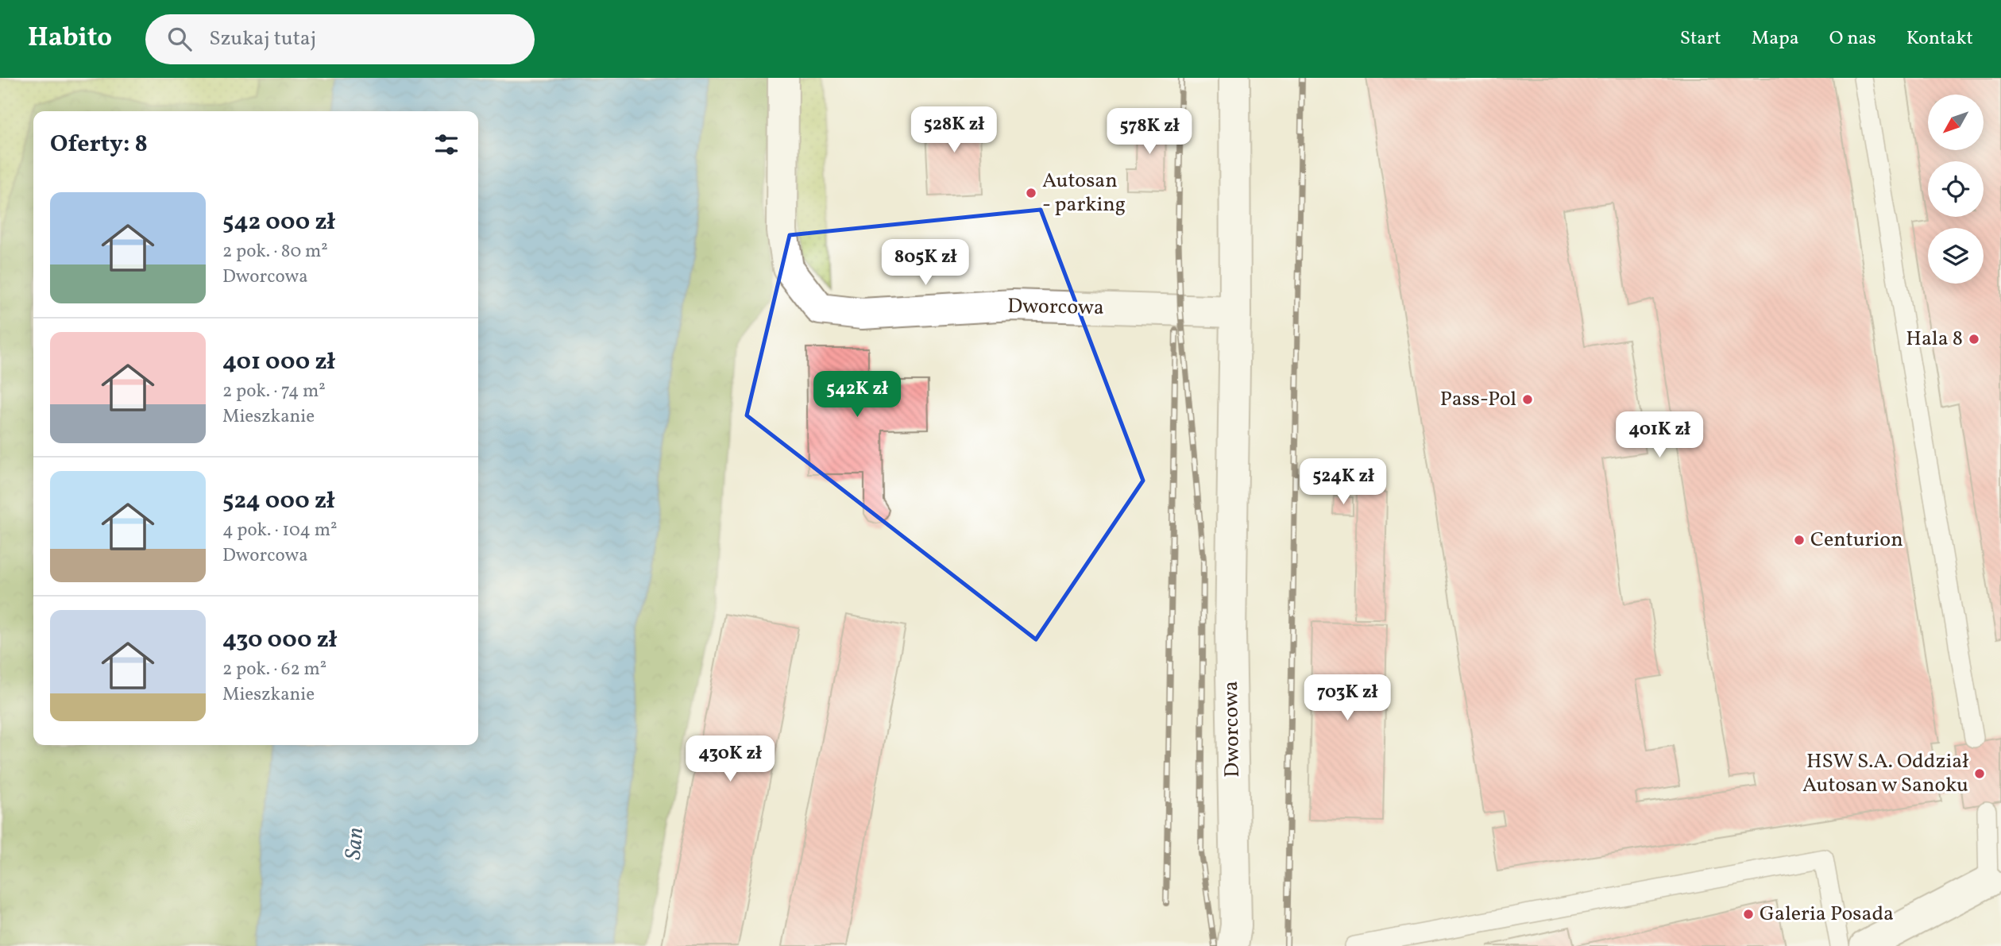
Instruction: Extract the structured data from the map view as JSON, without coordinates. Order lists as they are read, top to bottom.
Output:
{
  "streets": {
    "street": ["Dworcowa"]
  },
  "water": ["San"],
  "places": [
    "Autosan - parking",
    "Hala 8",
    "Pass-Pol",
    "Centurion",
    "HSW S.A. Oddział Autosan w Sanoku",
    "Galeria Posada"
  ],
  "north": "bottom left",
  "page": {
    "header": "Habito",
    "search": "Szukaj tutaj",
    "nav": [
      "Start",
      "Mapa",
      "O nas",
      "Kontakt"
    ],
    "price": [
      "528K zł",
      "578K zł",
      "805K zł",
      "542K zł",
      "401K zł",
      "524K zł",
      "703K zł",
      "430K zł"
    ],
    "heading": "Oferty: 8",
    "list": [
      {
        "name": "542 000 zł",
        "note": "2 pok. · 80 m² · Dworcowa"
      },
      {
        "name": "401 000 zł",
        "note": "2 pok. · 74 m² · Mieszkanie"
      },
      {
        "name": "524 000 zł",
        "note": "4 pok. · 104 m² · Dworcowa"
      },
      {
        "name": "430 000 zł",
        "note": "2 pok. · 62 m² · Mieszkanie"
      }
    ]
  }
}
